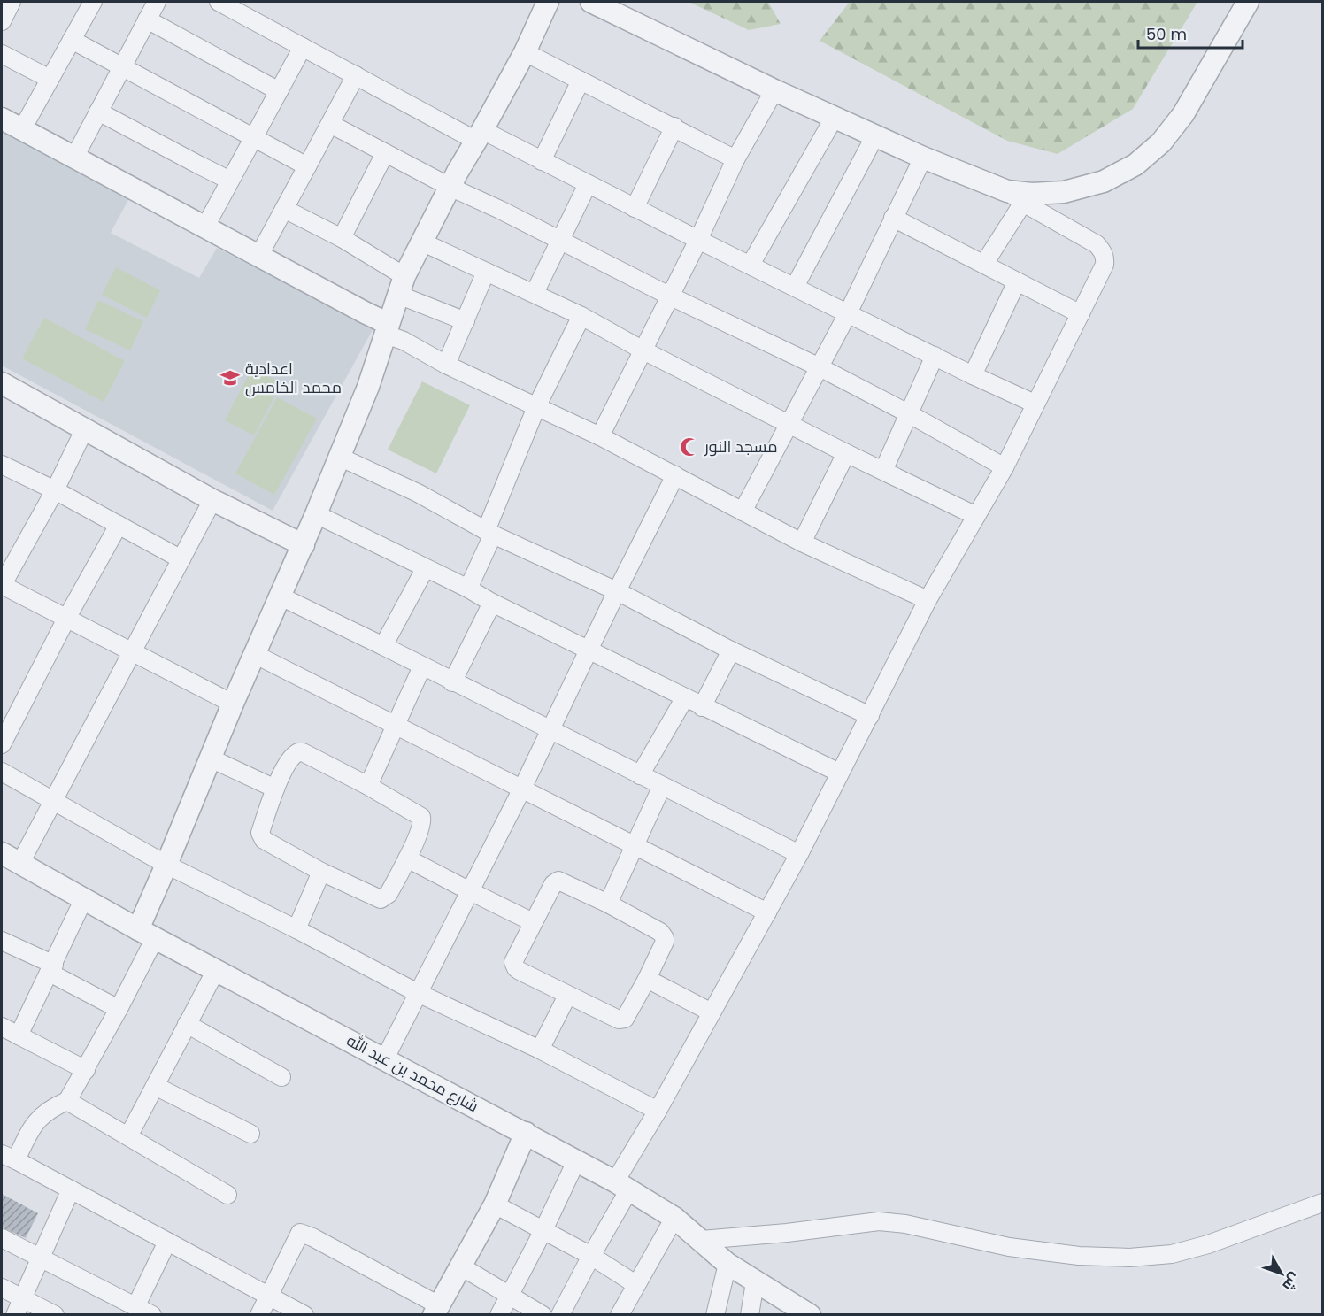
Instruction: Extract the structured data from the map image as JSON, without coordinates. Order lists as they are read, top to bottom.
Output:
{
  "streets": {
    "street": ["شارع محمد بن عبد الله"]
  },
  "places": {
    "school or university": ["اعدادية محمد الخامس"],
    "mosque": ["مسجد النور"]
  },
  "scale_bar": "50 m",
  "north": "bottom right"
}
